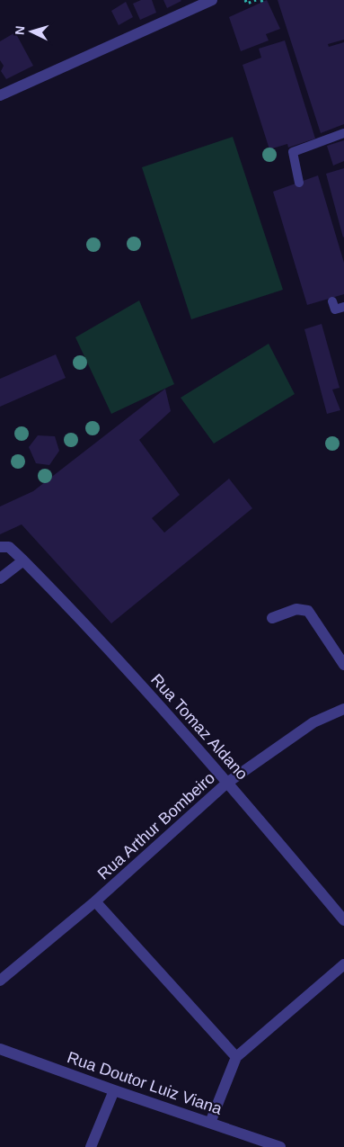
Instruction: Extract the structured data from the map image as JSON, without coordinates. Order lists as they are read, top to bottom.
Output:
{
  "streets": {
    "street": ["Rua Tomaz Aldano", "Rua Arthur Bombeiro", "Rua Doutor Luiz Viana"]
  },
  "crossings": [
    ["Rua Tomaz Aldano", "Rua Arthur Bombeiro"]
  ],
  "north": "left"
}
